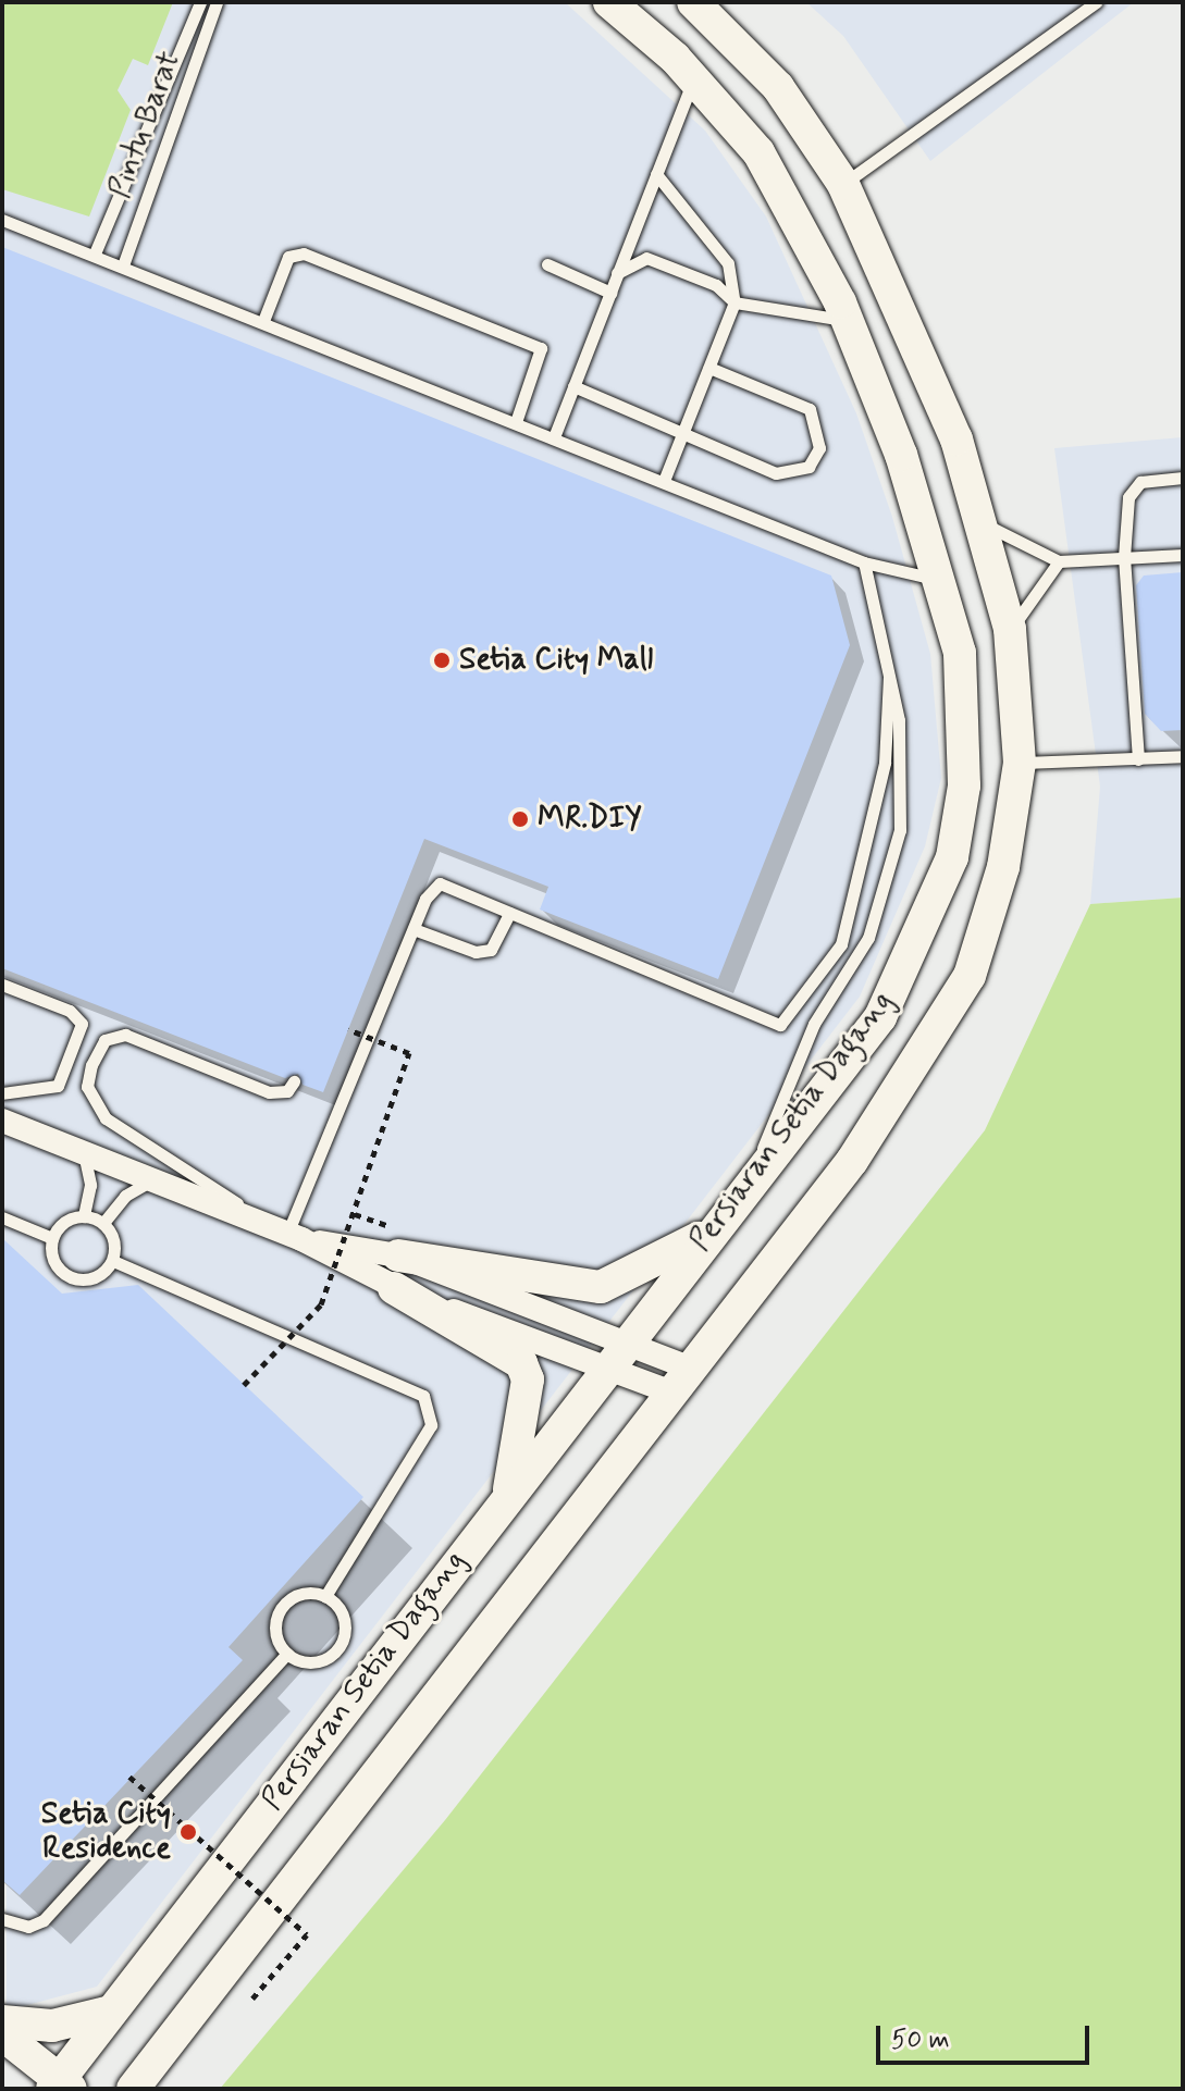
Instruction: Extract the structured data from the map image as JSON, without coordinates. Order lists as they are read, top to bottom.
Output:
{
  "streets": {
    "street": ["Persiaran Setia Dagang"],
    "lane": ["Pintu Barat"]
  },
  "places": ["Setia City Mall", "MR.DIY", "Setia City Residence"],
  "scale_bar": "50 m"
}
